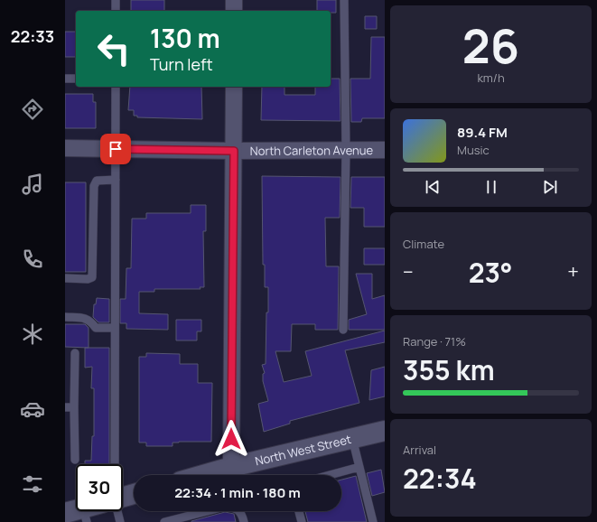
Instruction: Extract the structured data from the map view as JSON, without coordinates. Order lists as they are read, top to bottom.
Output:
{
  "streets": {
    "street": ["North Carleton Avenue", "North West Street"]
  },
  "page": {
    "tabs": "22:33",
    "tile": [
      ["26", "km/h"],
      "Climate",
      ["Range · 71%", "355 km"],
      ["Arrival", "22:34"]
    ],
    "turn": ["130 m", "Turn left"],
    "song": ["89.4 FM", "Music"],
    "heat": ["−", "23°", "+"],
    "limit": "30",
    "trip": "22:34 · 1 min · 180 m"
  }
}
